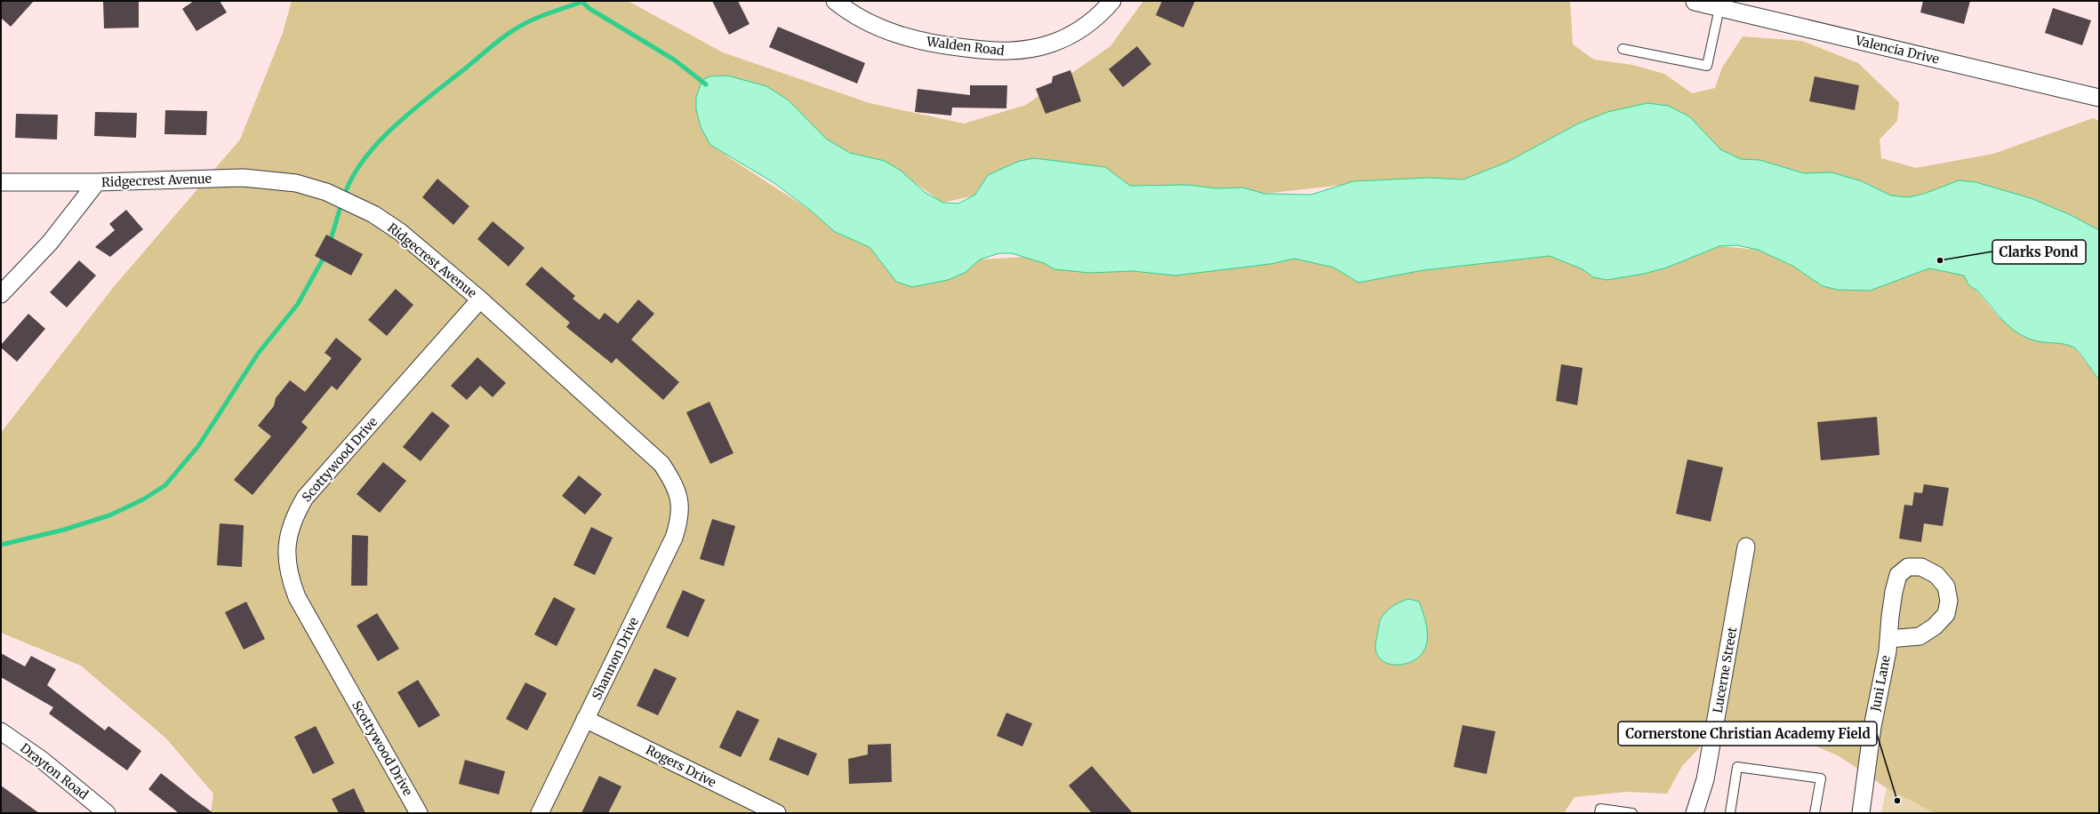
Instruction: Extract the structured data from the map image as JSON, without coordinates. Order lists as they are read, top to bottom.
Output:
{
  "streets": {
    "street": [
      "Walden Road",
      "Valencia Drive",
      "Ridgecrest Avenue",
      "Scottywood Drive",
      "Shannon Drive",
      "Lucerne Street",
      "Juni Lane",
      "Rogers Drive",
      "Drayton Road"
    ]
  },
  "crossings": [
    ["Ridgecrest Avenue", "Scottywood Drive"],
    ["Ridgecrest Avenue", "Shannon Drive"],
    ["Shannon Drive", "Rogers Drive"]
  ],
  "places": ["Clarks Pond", "Cornerstone Christian Academy Field"]
}
